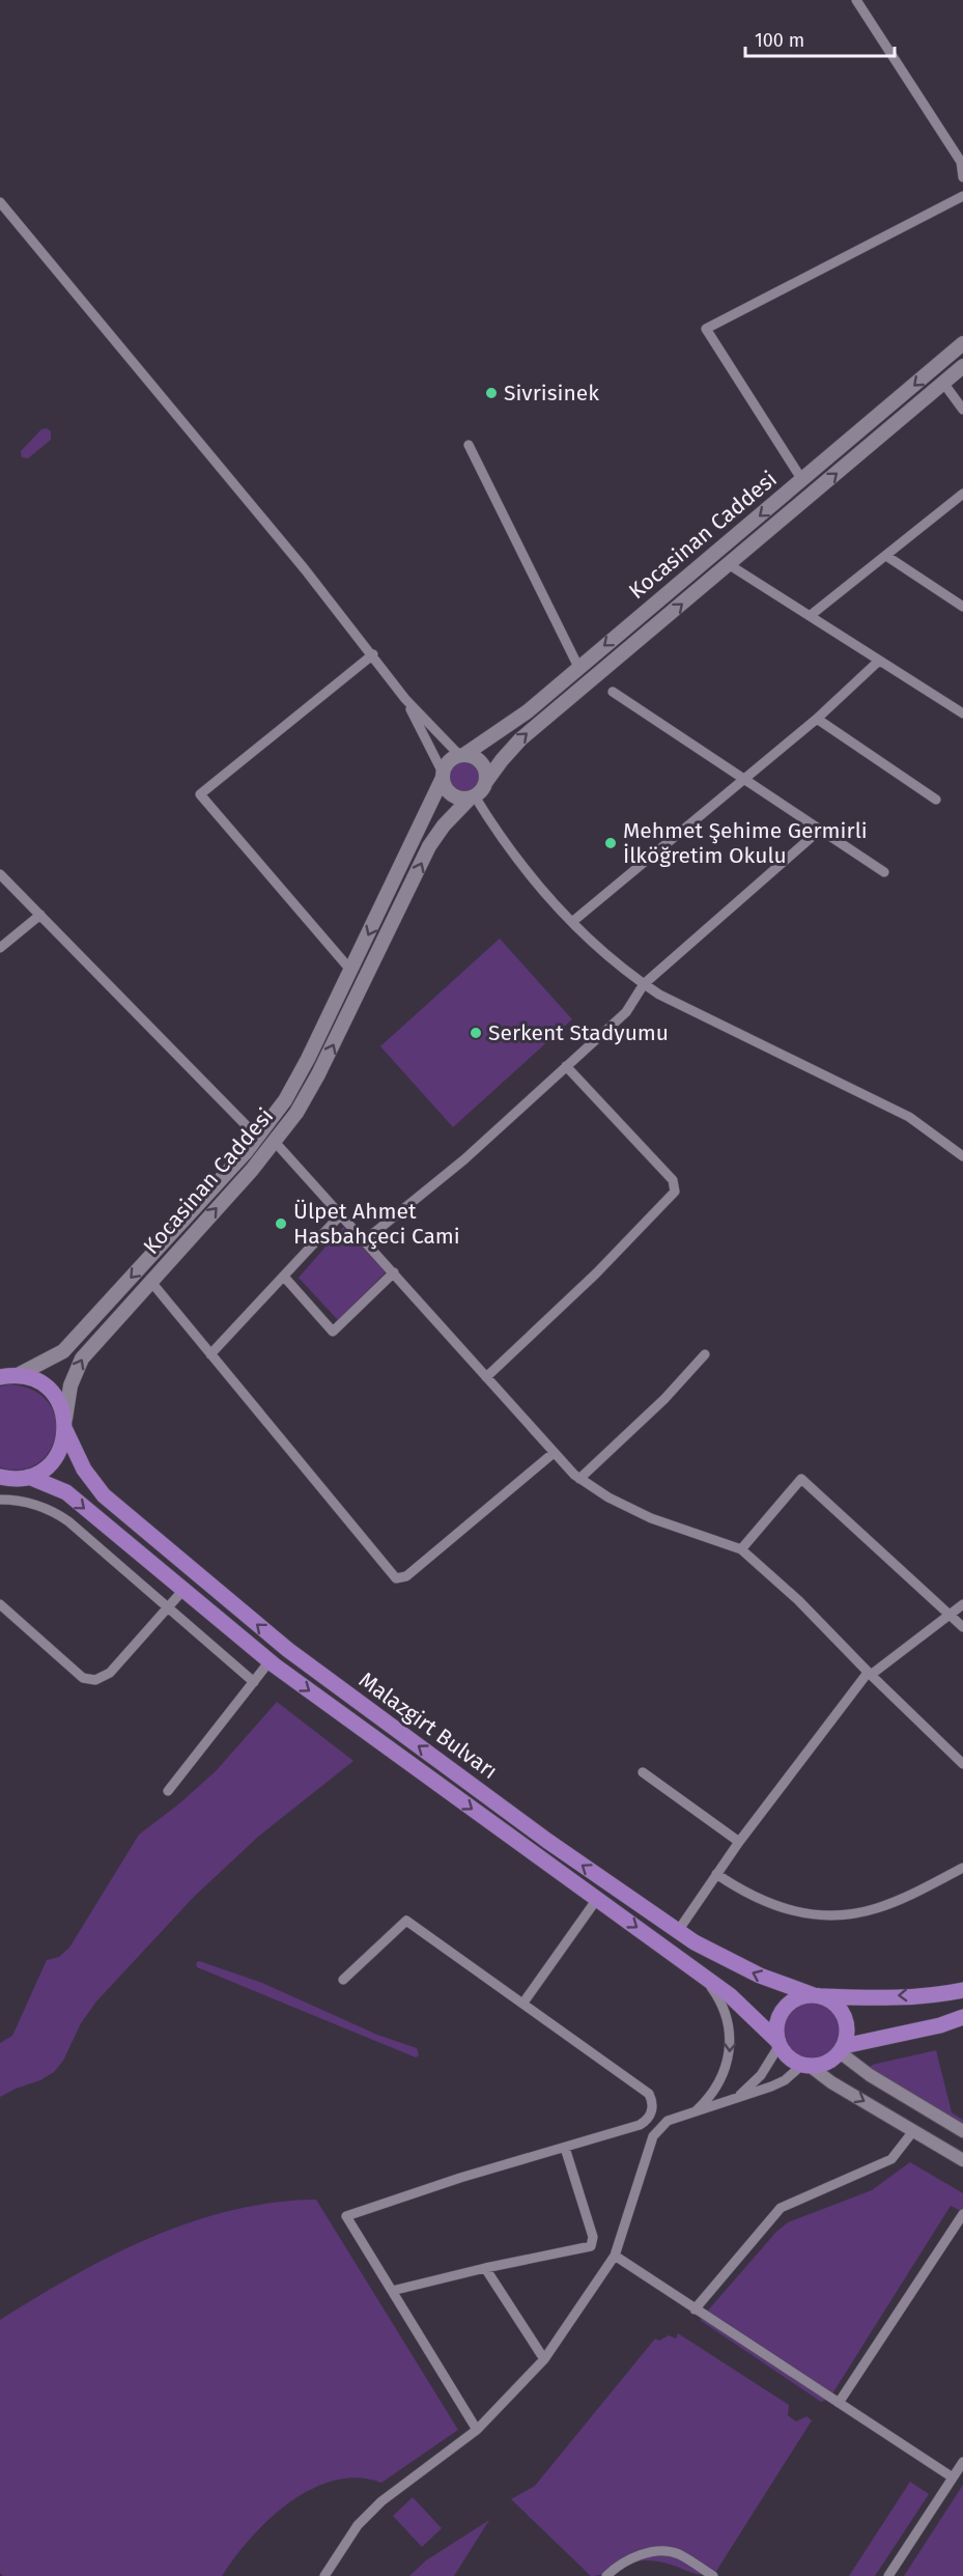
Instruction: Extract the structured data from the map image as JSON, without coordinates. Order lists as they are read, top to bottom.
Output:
{
  "streets": {
    "highway": ["Malazgirt Bulvarı"],
    "main road": ["Kocasinan Caddesi"]
  },
  "crossings": [
    ["Kocasinan Caddesi", "Malazgirt Bulvarı"]
  ],
  "places": [
    "Sivrisinek",
    "Mehmet Şehime Germirli İlköğretim Okulu",
    "Serkent Stadyumu",
    "Ülpet Ahmet Hasbahçeci Cami"
  ],
  "scale_bar": "100 m"
}
